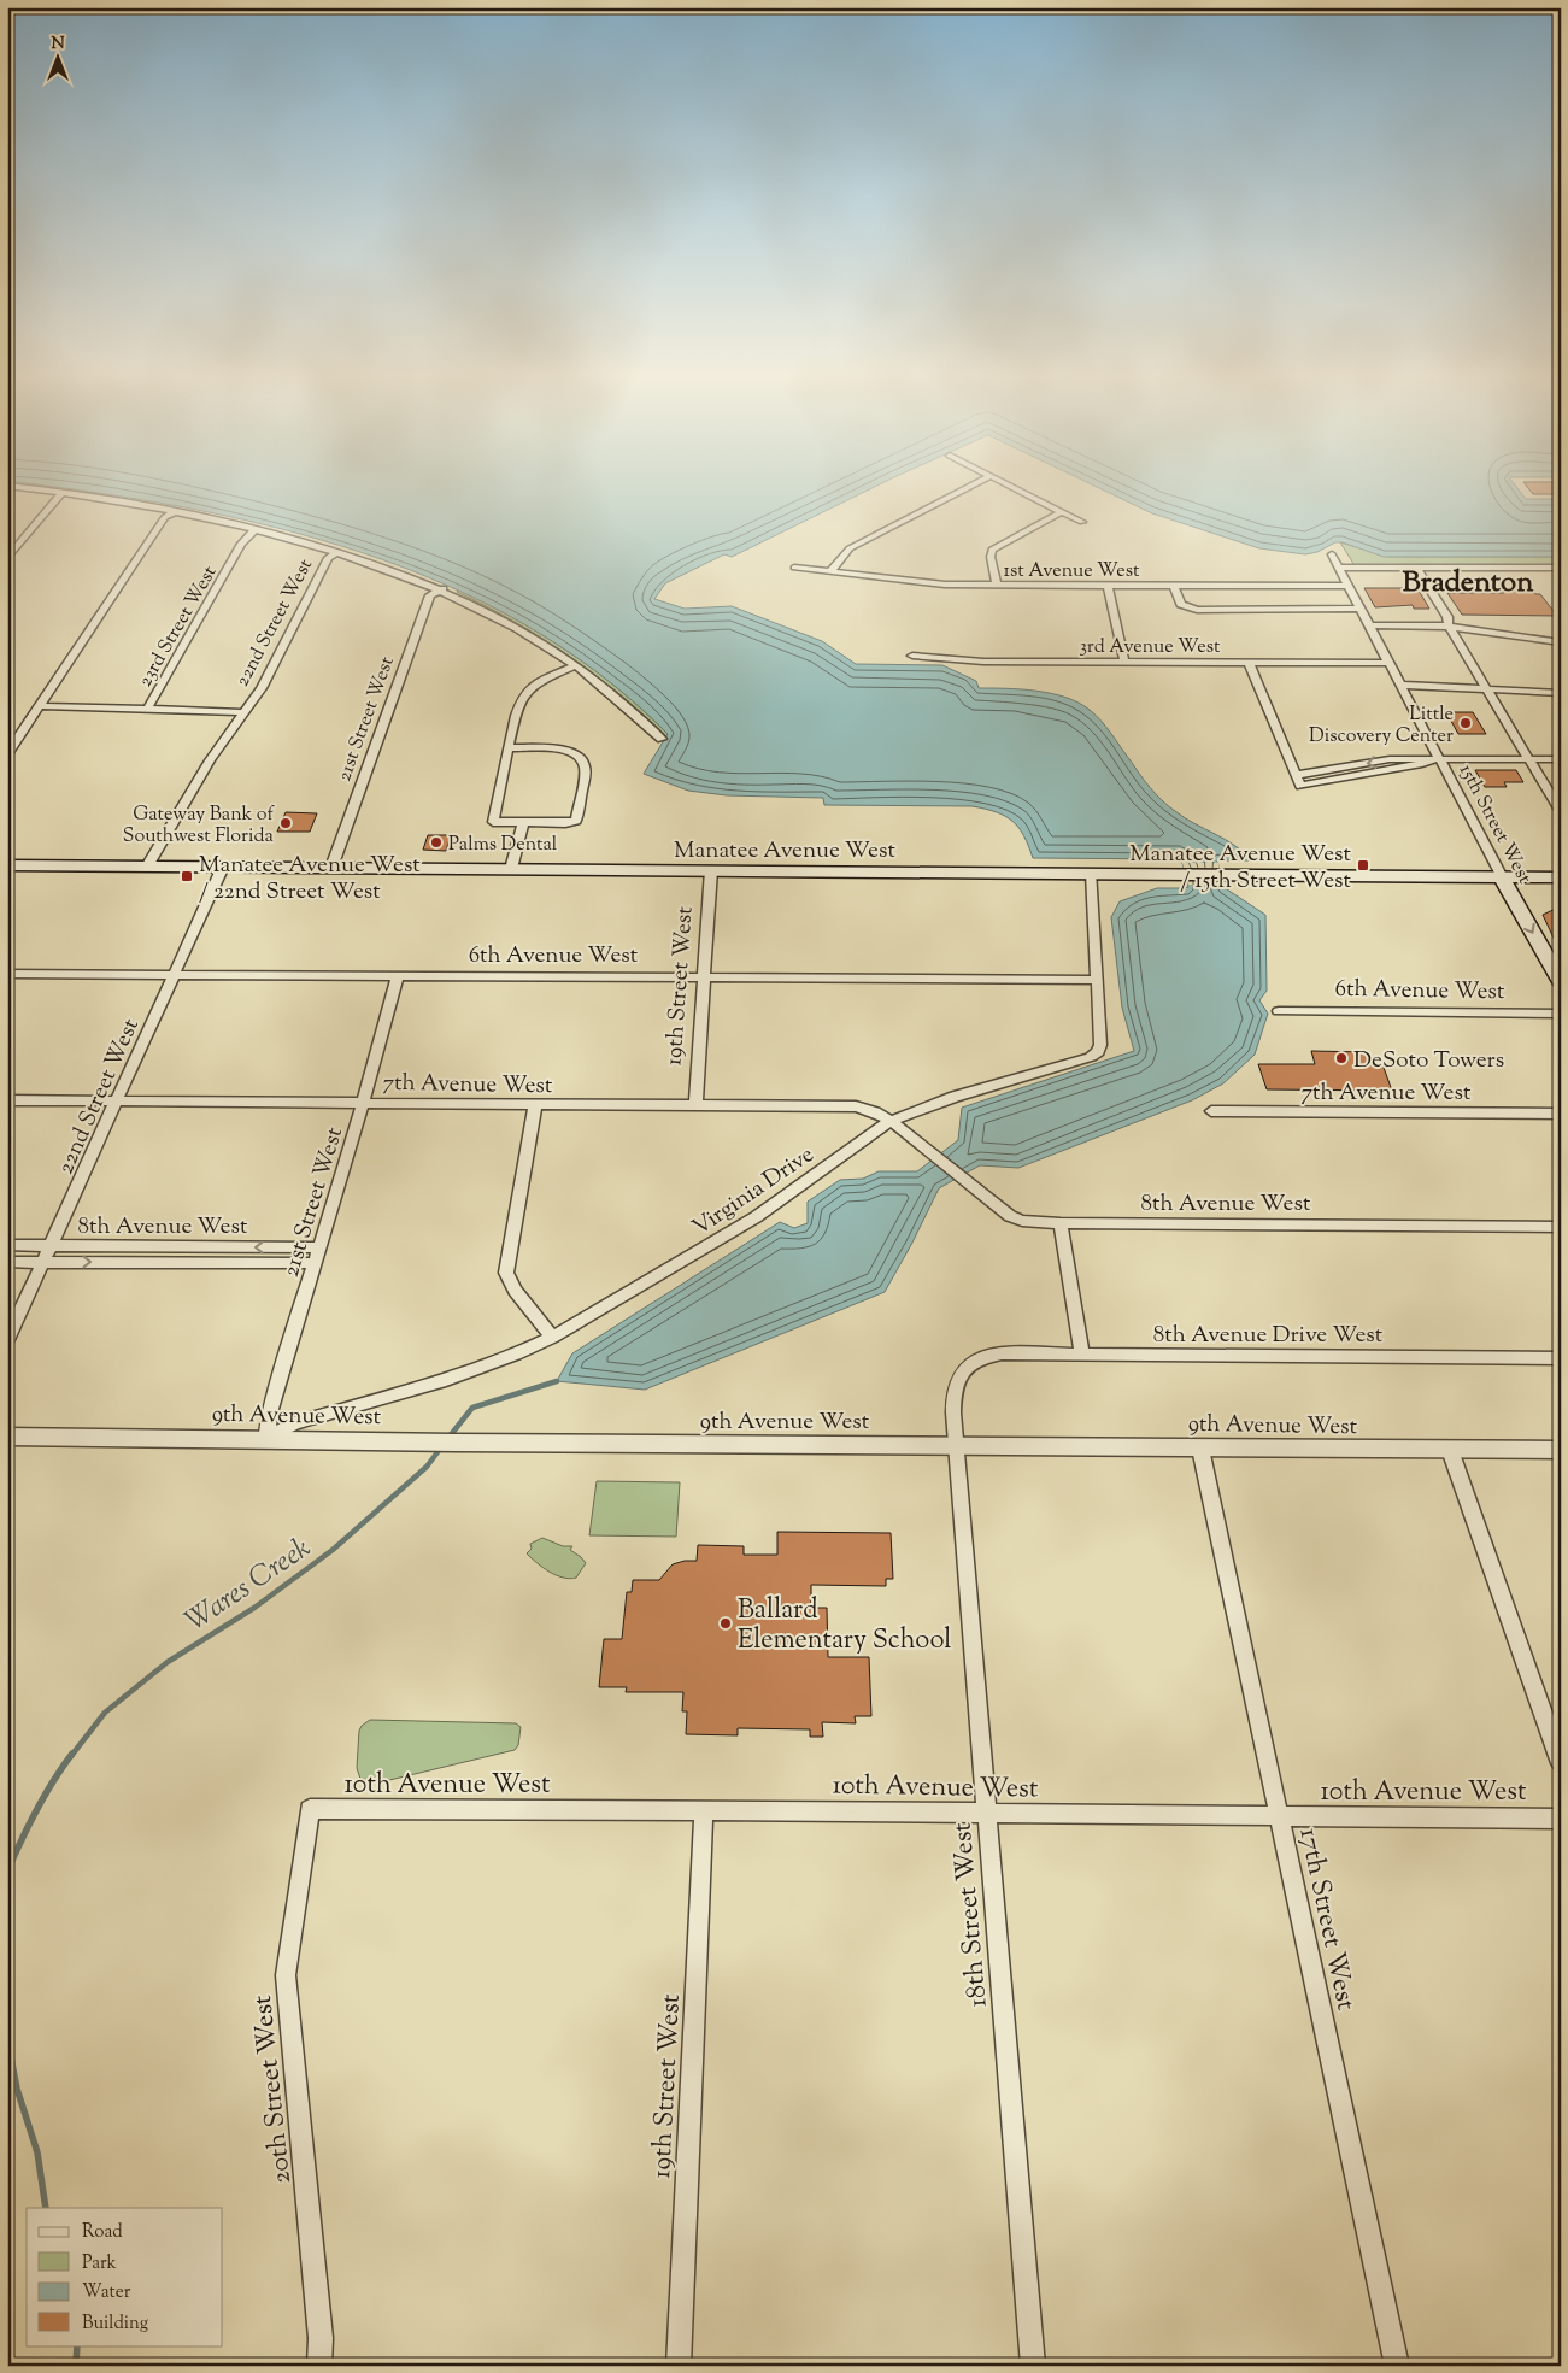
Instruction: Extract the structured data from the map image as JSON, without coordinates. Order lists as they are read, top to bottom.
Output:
{
  "streets": {
    "main road": ["15th Street West", "Manatee Avenue West"],
    "street": [
      "1st Avenue West",
      "22nd Street West",
      "23rd Street West",
      "3rd Avenue West",
      "21st Street West",
      "6th Avenue West",
      "19th Street West",
      "7th Avenue West",
      "Virginia Drive",
      "8th Avenue West",
      "8th Avenue Drive West",
      "9th Avenue West",
      "10th Avenue West",
      "18th Street West",
      "17th Street West",
      "20th Street West"
    ]
  },
  "crossings": [
    ["1st Avenue West", "15th Street West"],
    ["22nd Street West", "Manatee Avenue West"],
    ["22nd Street West", "6th Avenue West"],
    ["22nd Street West", "7th Avenue West"],
    ["22nd Street West", "8th Avenue West"],
    ["3rd Avenue West", "15th Street West"],
    ["21st Street West", "Manatee Avenue West"],
    ["21st Street West", "6th Avenue West"],
    ["21st Street West", "7th Avenue West"],
    ["21st Street West", "Virginia Drive"],
    ["21st Street West", "8th Avenue West"],
    ["21st Street West", "9th Avenue West"],
    ["15th Street West", "Manatee Avenue West"],
    ["Manatee Avenue West", "19th Street West"],
    ["Manatee Avenue West", "Virginia Drive"],
    ["6th Avenue West", "19th Street West"],
    ["6th Avenue West", "Virginia Drive"],
    ["19th Street West", "7th Avenue West"],
    ["19th Street West", "10th Avenue West"],
    ["7th Avenue West", "Virginia Drive"],
    ["7th Avenue West", "8th Avenue West"],
    ["Virginia Drive", "9th Avenue West"],
    ["8th Avenue Drive West", "18th Street West"],
    ["9th Avenue West", "18th Street West"],
    ["9th Avenue West", "17th Street West"],
    ["10th Avenue West", "18th Street West"],
    ["10th Avenue West", "17th Street West"],
    ["10th Avenue West", "20th Street West"]
  ],
  "districts": ["Bradenton"],
  "water": ["Wares Creek"],
  "places": {
    "other": [
      "Little Discovery Center",
      "Gateway Bank of Southwest Florida",
      "Palms Dental",
      "DeSoto Towers",
      "Ballard Elementary School"
    ],
    "transit": ["Manatee Avenue West / 15th Street West", "Manatee Avenue West / 22nd Street West"]
  },
  "legend": [
    "Road",
    "Park",
    "Water",
    "Building"
  ],
  "north": "top"
}
